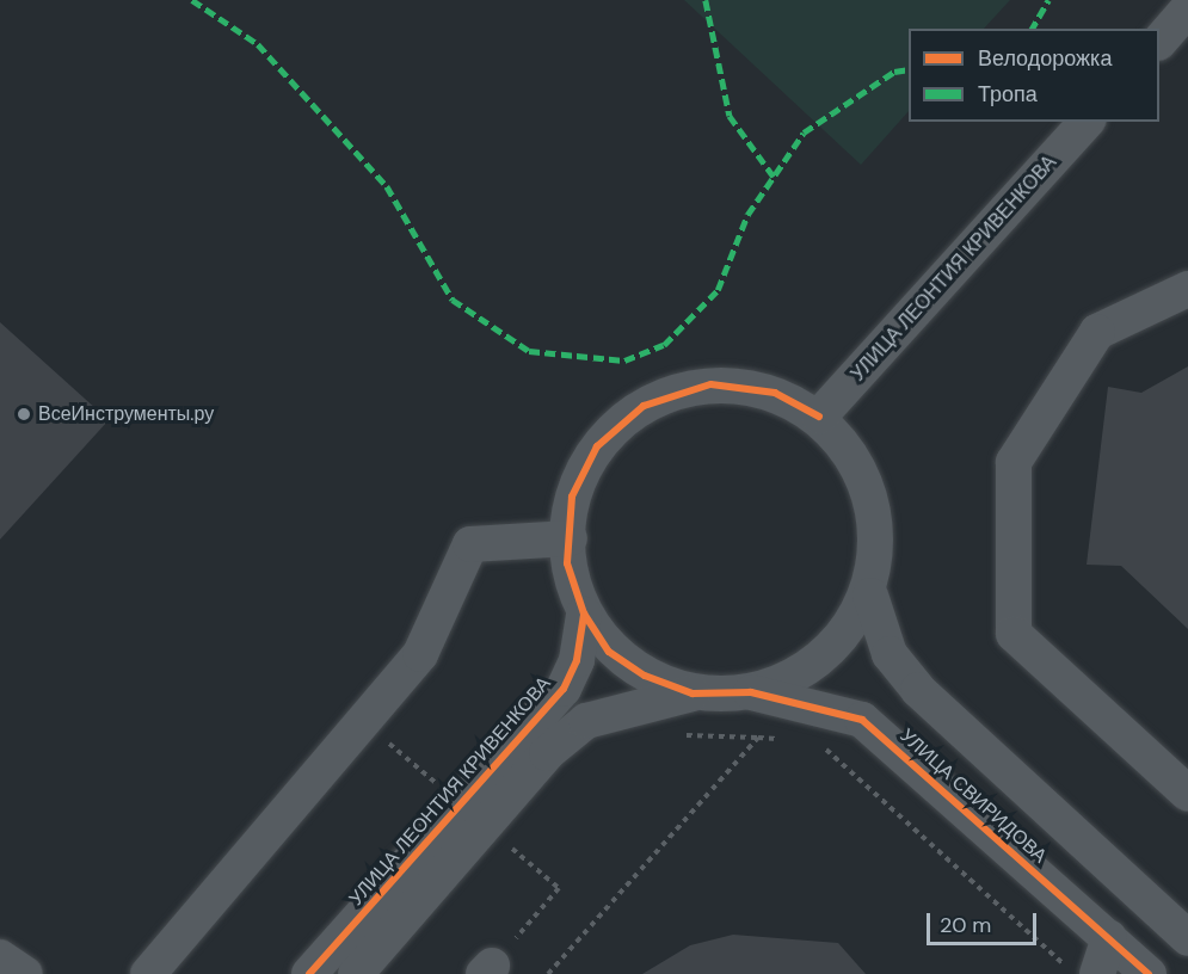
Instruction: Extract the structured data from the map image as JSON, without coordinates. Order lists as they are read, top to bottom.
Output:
{
  "streets": {
    "street": ["УЛИЦА ЛЕОНТИЯ КРИВЕНКОВА", "УЛИЦА СВИРИДОВА"]
  },
  "places": ["ВсеИнструменты.ру"],
  "legend": ["Велодорожка", "Тропа"],
  "scale_bar": "20 m"
}
